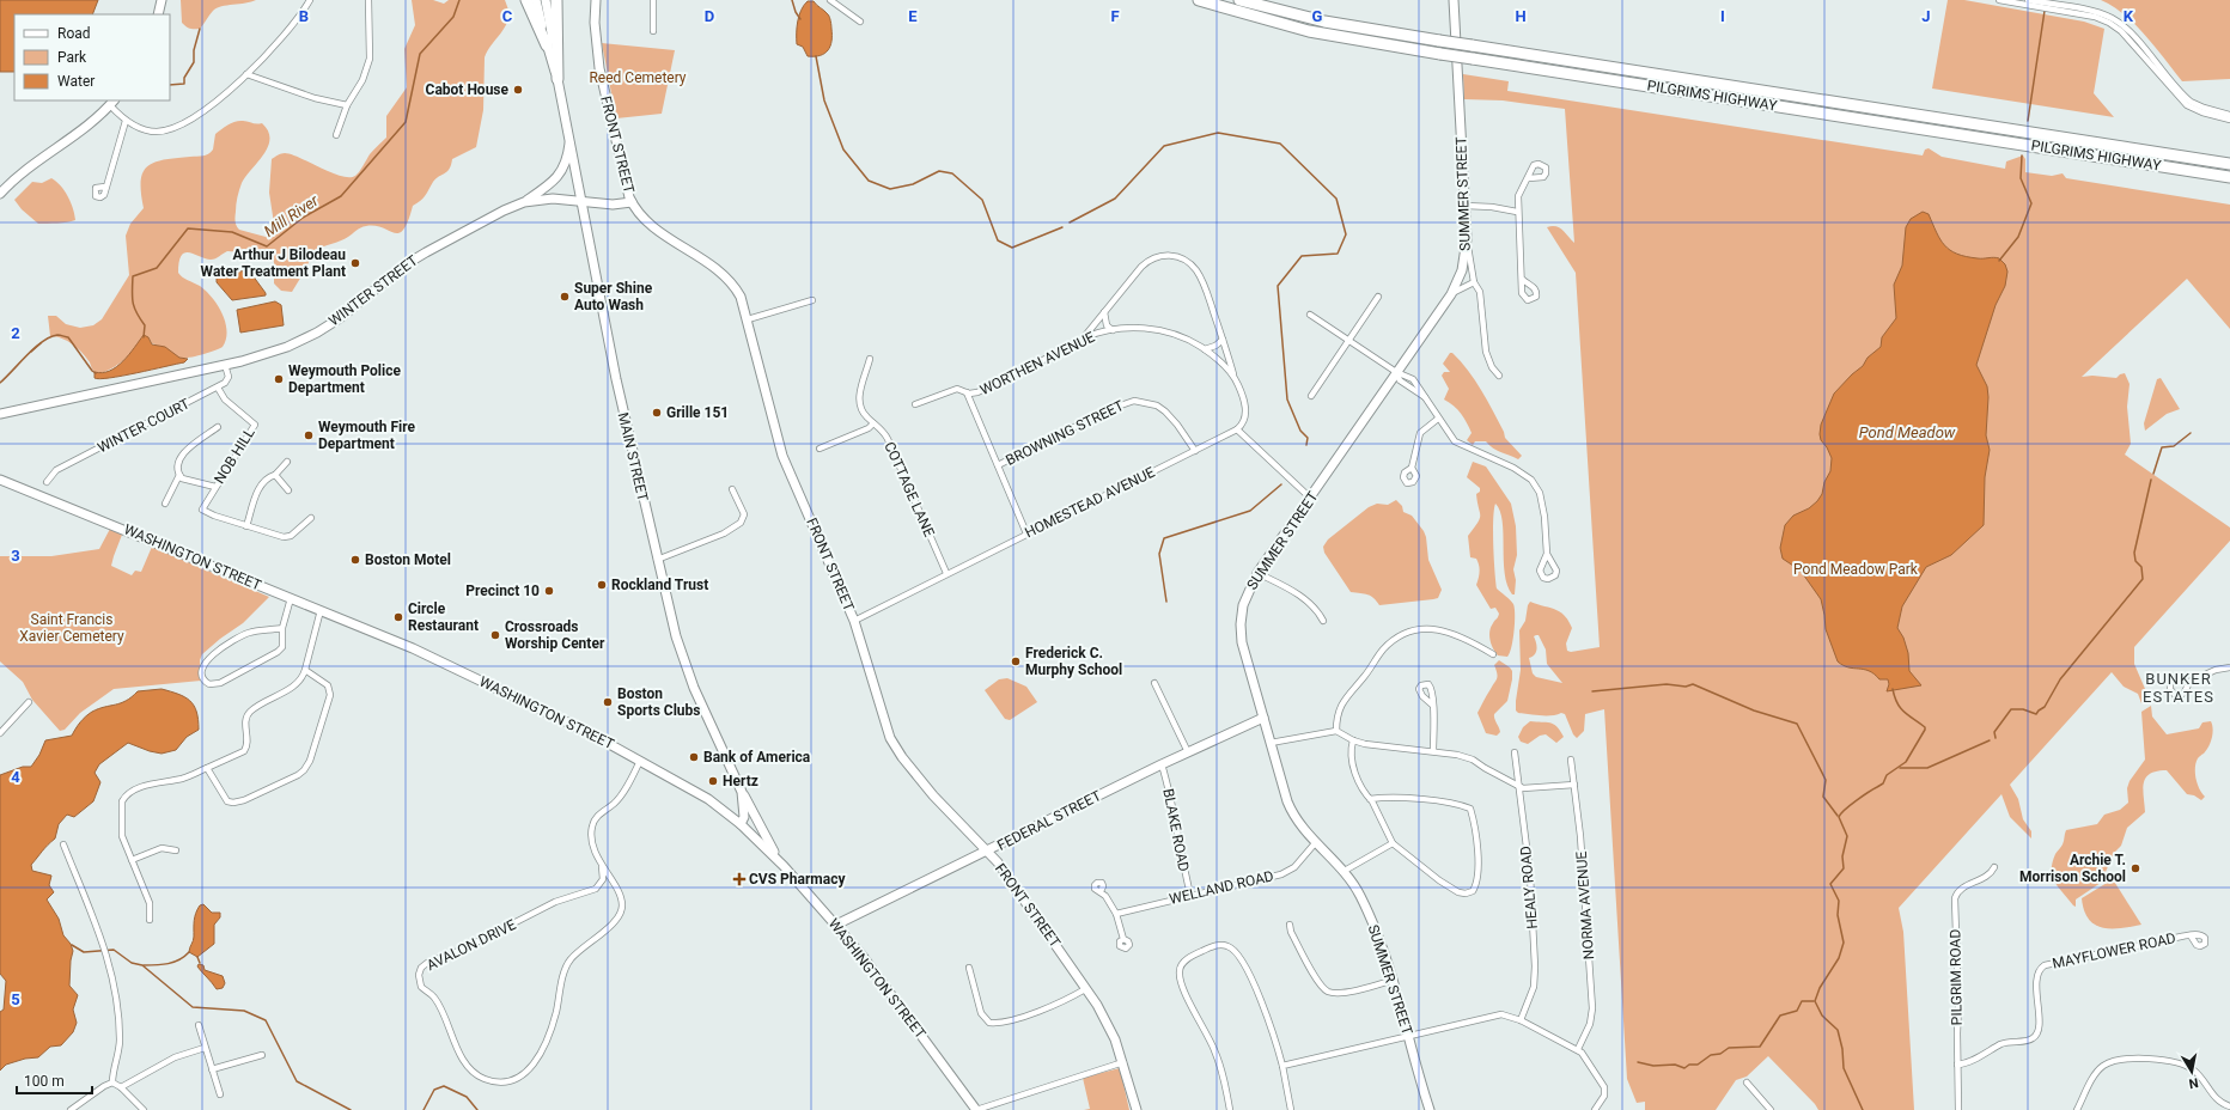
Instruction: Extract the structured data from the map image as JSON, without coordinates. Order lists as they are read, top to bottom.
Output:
{
  "streets": {
    "highway": ["PILGRIMS HIGHWAY"],
    "main road": [
      "FRONT STREET",
      "SUMMER STREET",
      "WINTER STREET",
      "MAIN STREET",
      "WASHINGTON STREET",
      "FEDERAL STREET"
    ],
    "street": [
      "WORTHEN AVENUE",
      "WINTER COURT",
      "BROWNING STREET",
      "NOB HILL",
      "COTTAGE LANE",
      "HOMESTEAD AVENUE",
      "BLAKE ROAD",
      "WELLAND ROAD",
      "HEALY ROAD",
      "NORMA AVENUE",
      "AVALON DRIVE",
      "MAYFLOWER ROAD",
      "PILGRIM ROAD"
    ]
  },
  "crossings": [
    ["FRONT STREET", "WINTER STREET"],
    ["FRONT STREET", "HOMESTEAD AVENUE"],
    ["FRONT STREET", "FEDERAL STREET"],
    ["SUMMER STREET", "FEDERAL STREET"],
    ["SUMMER STREET", "WELLAND ROAD"],
    ["WINTER STREET", "MAIN STREET"],
    ["WORTHEN AVENUE", "HOMESTEAD AVENUE"],
    ["WINTER COURT", "NOB HILL"],
    ["BROWNING STREET", "HOMESTEAD AVENUE"],
    ["MAIN STREET", "WASHINGTON STREET"],
    ["COTTAGE LANE", "HOMESTEAD AVENUE"],
    ["WASHINGTON STREET", "FEDERAL STREET"],
    ["WASHINGTON STREET", "AVALON DRIVE"],
    ["FEDERAL STREET", "BLAKE ROAD"],
    ["BLAKE ROAD", "WELLAND ROAD"],
    ["MAYFLOWER ROAD", "PILGRIM ROAD"]
  ],
  "districts": ["BUNKER ESTATES"],
  "water": ["Mill River", "Pond Meadow"],
  "parks": ["Reed Cemetery", "Pond Meadow Park", "Saint Francis Xavier Cemetery"],
  "places": {
    "other": [
      "Cabot House",
      "Arthur J Bilodeau Water Treatment Plant",
      "Super Shine Auto Wash",
      "Weymouth Police Department",
      "Grille 151",
      "Weymouth Fire Department",
      "Boston Motel",
      "Rockland Trust",
      "Precinct 10",
      "Circle Restaurant",
      "Crossroads Worship Center",
      "Frederick C. Murphy School",
      "Boston Sports Clubs",
      "Bank of America",
      "Hertz",
      "Archie T. Morrison School"
    ],
    "health": ["CVS Pharmacy"]
  },
  "legend": ["Road", "Park", "Water"],
  "scale_bar": "100 m",
  "north": "bottom",
  "grid": {
    "columns": [
      "B",
      "C",
      "D",
      "E",
      "F",
      "G",
      "H",
      "I",
      "J",
      "K"
    ],
    "rows": [
      "2",
      "3",
      "4",
      "5"
    ]
  }
}
